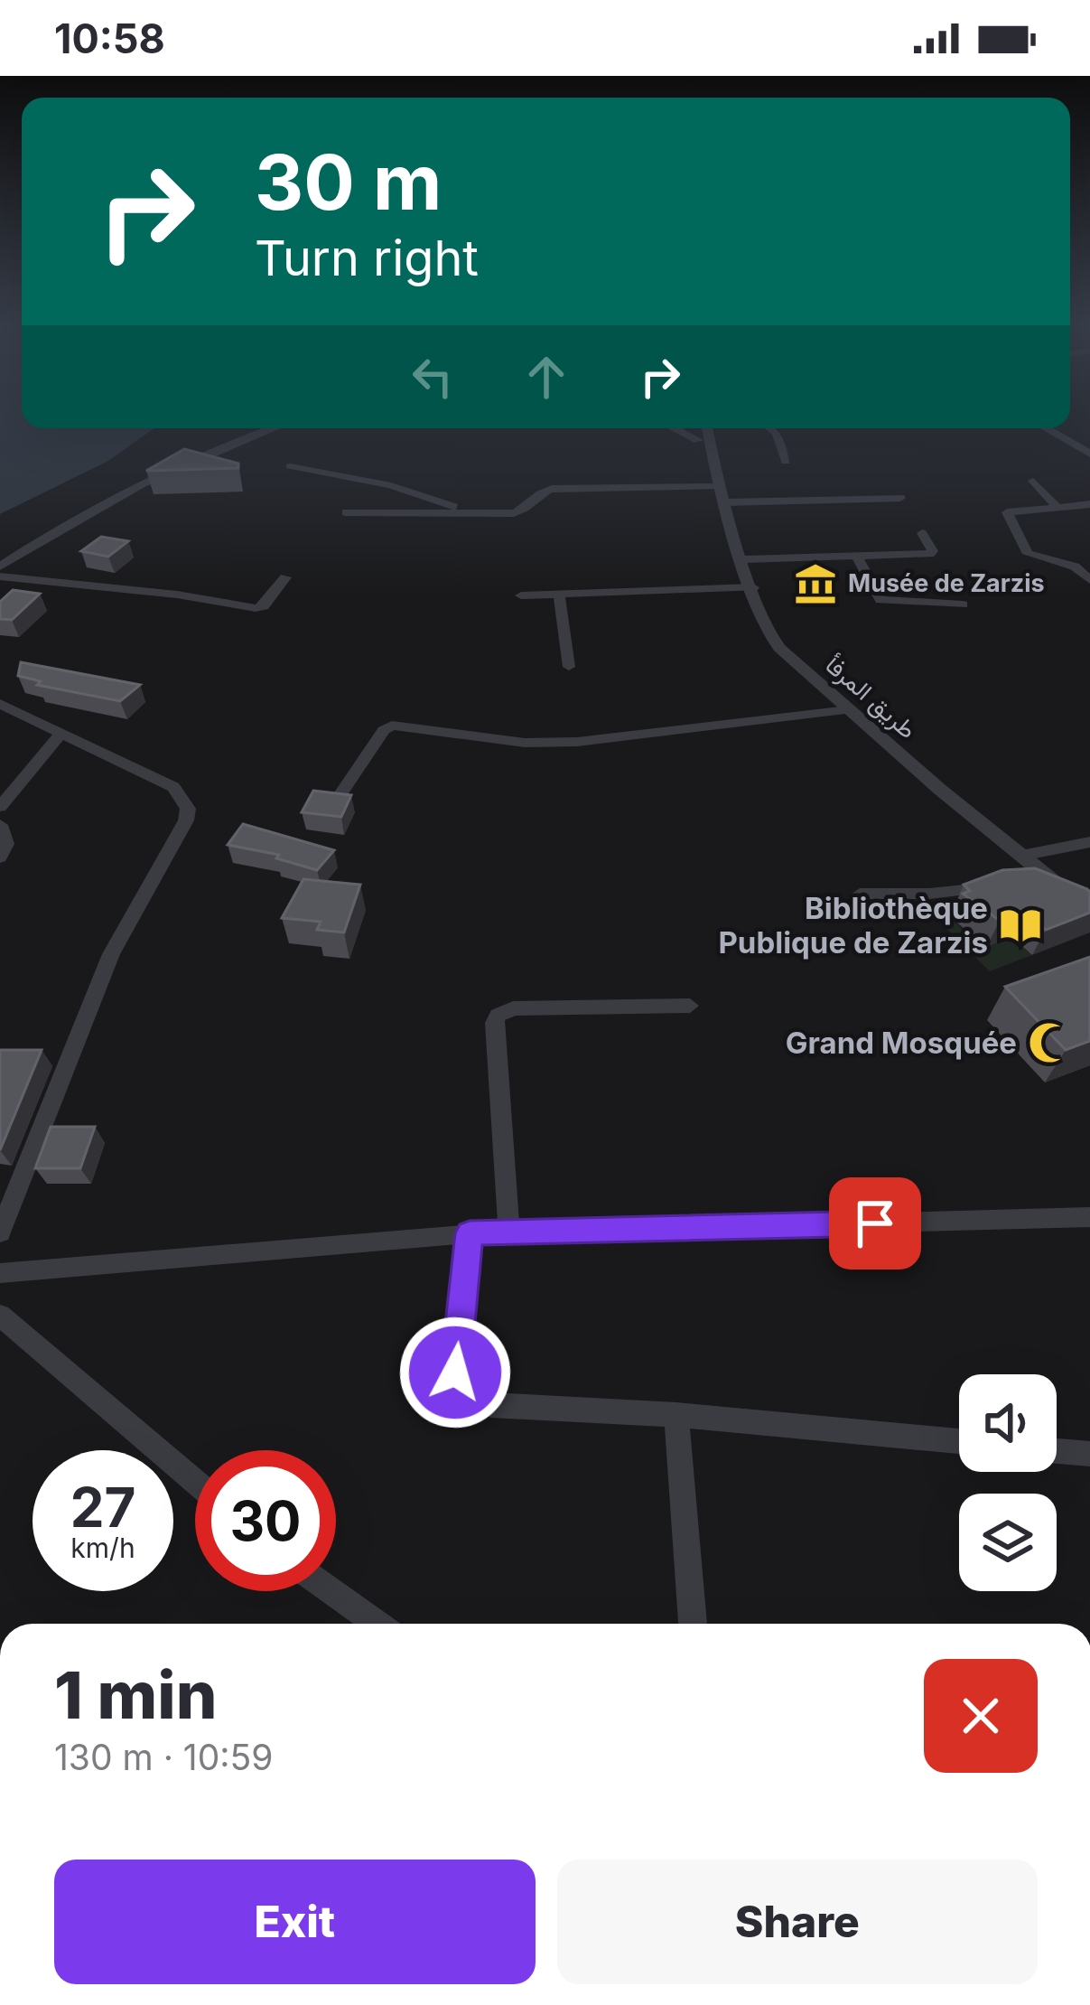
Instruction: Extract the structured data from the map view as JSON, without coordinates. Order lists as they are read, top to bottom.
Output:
{
  "streets": {
    "street": ["طريق المرفأ"]
  },
  "places": {
    "museum": ["Musée de Zarzis"],
    "library": ["Bibliothèque Publique de Zarzis"],
    "mosque": ["Grand Mosquée"]
  },
  "page": {
    "status": "10:58",
    "turn": ["30 m", "Turn right"],
    "speed": "27 km/h",
    "limit": "30",
    "heading": ["1 min", "130 m · 10:59"],
    "buttons": ["Exit", "Share"]
  }
}
